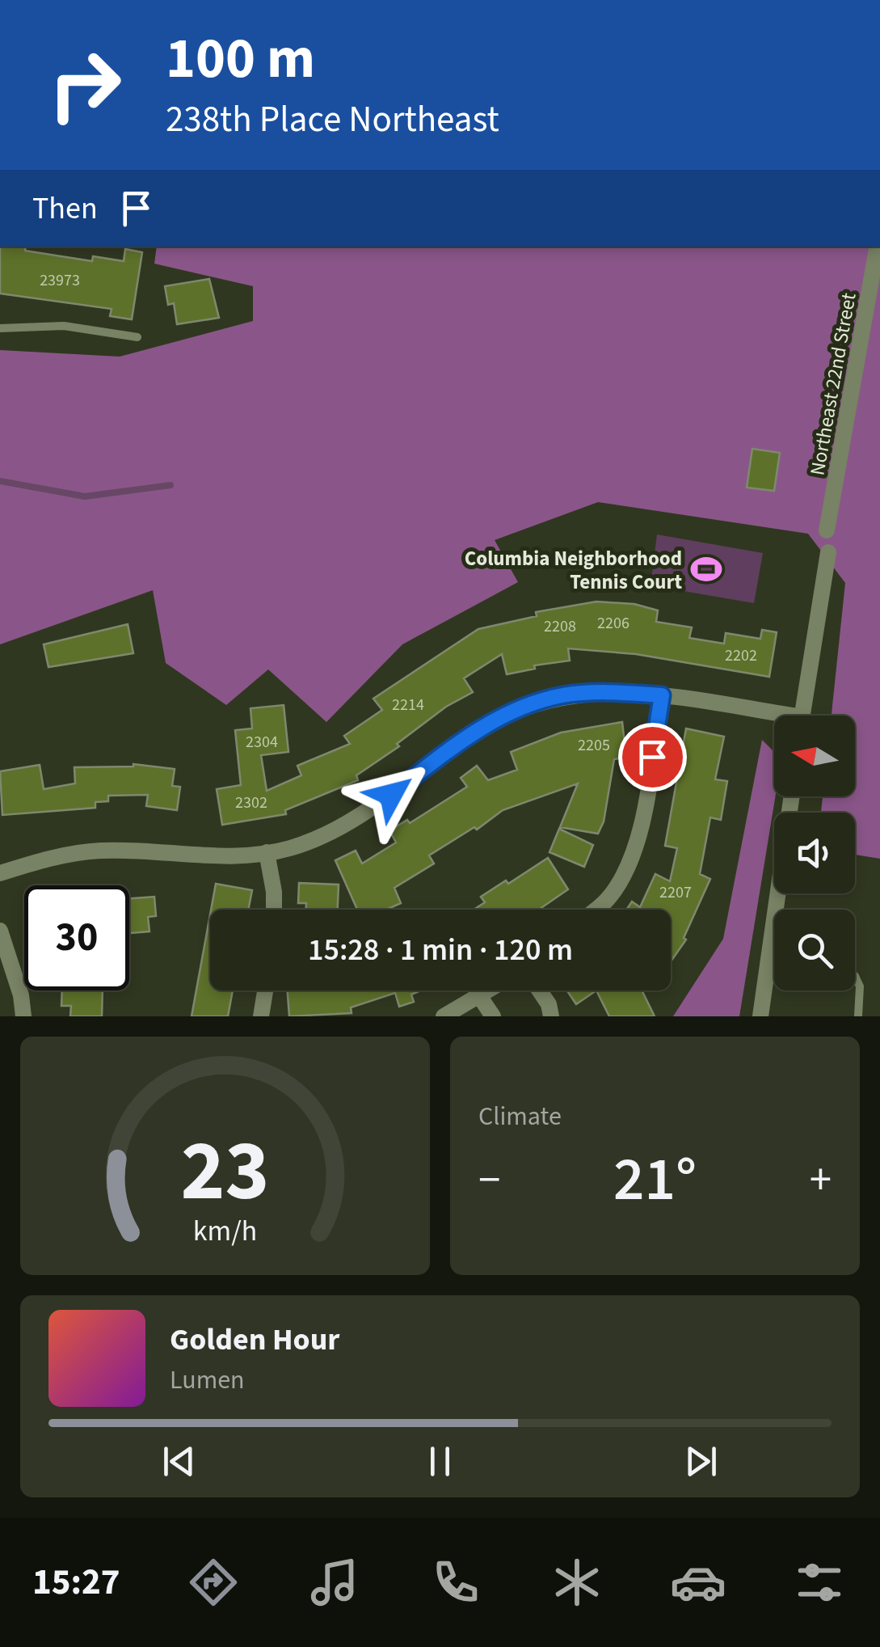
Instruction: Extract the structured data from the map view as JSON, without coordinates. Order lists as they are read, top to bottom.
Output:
{
  "streets": {
    "street": ["Northeast 22nd Street"]
  },
  "places": {
    "sports": ["Columbia Neighborhood Tennis Court"]
  },
  "house_numbers": [
    "23973",
    "2206",
    "2208",
    "2202",
    "2214",
    "2304",
    "2205",
    "2302",
    "2207"
  ],
  "north": "left",
  "page": {
    "turn": ["100 m", "238th Place Northeast"],
    "then": "Then",
    "limit": "30",
    "trip": "15:28 · 1 min · 120 m",
    "tile": "Climate",
    "heat": ["−", "21°", "+"],
    "song": ["Golden Hour", "Lumen"],
    "tabs": "15:27",
    "gauge": ["23", "km/h"]
  }
}
